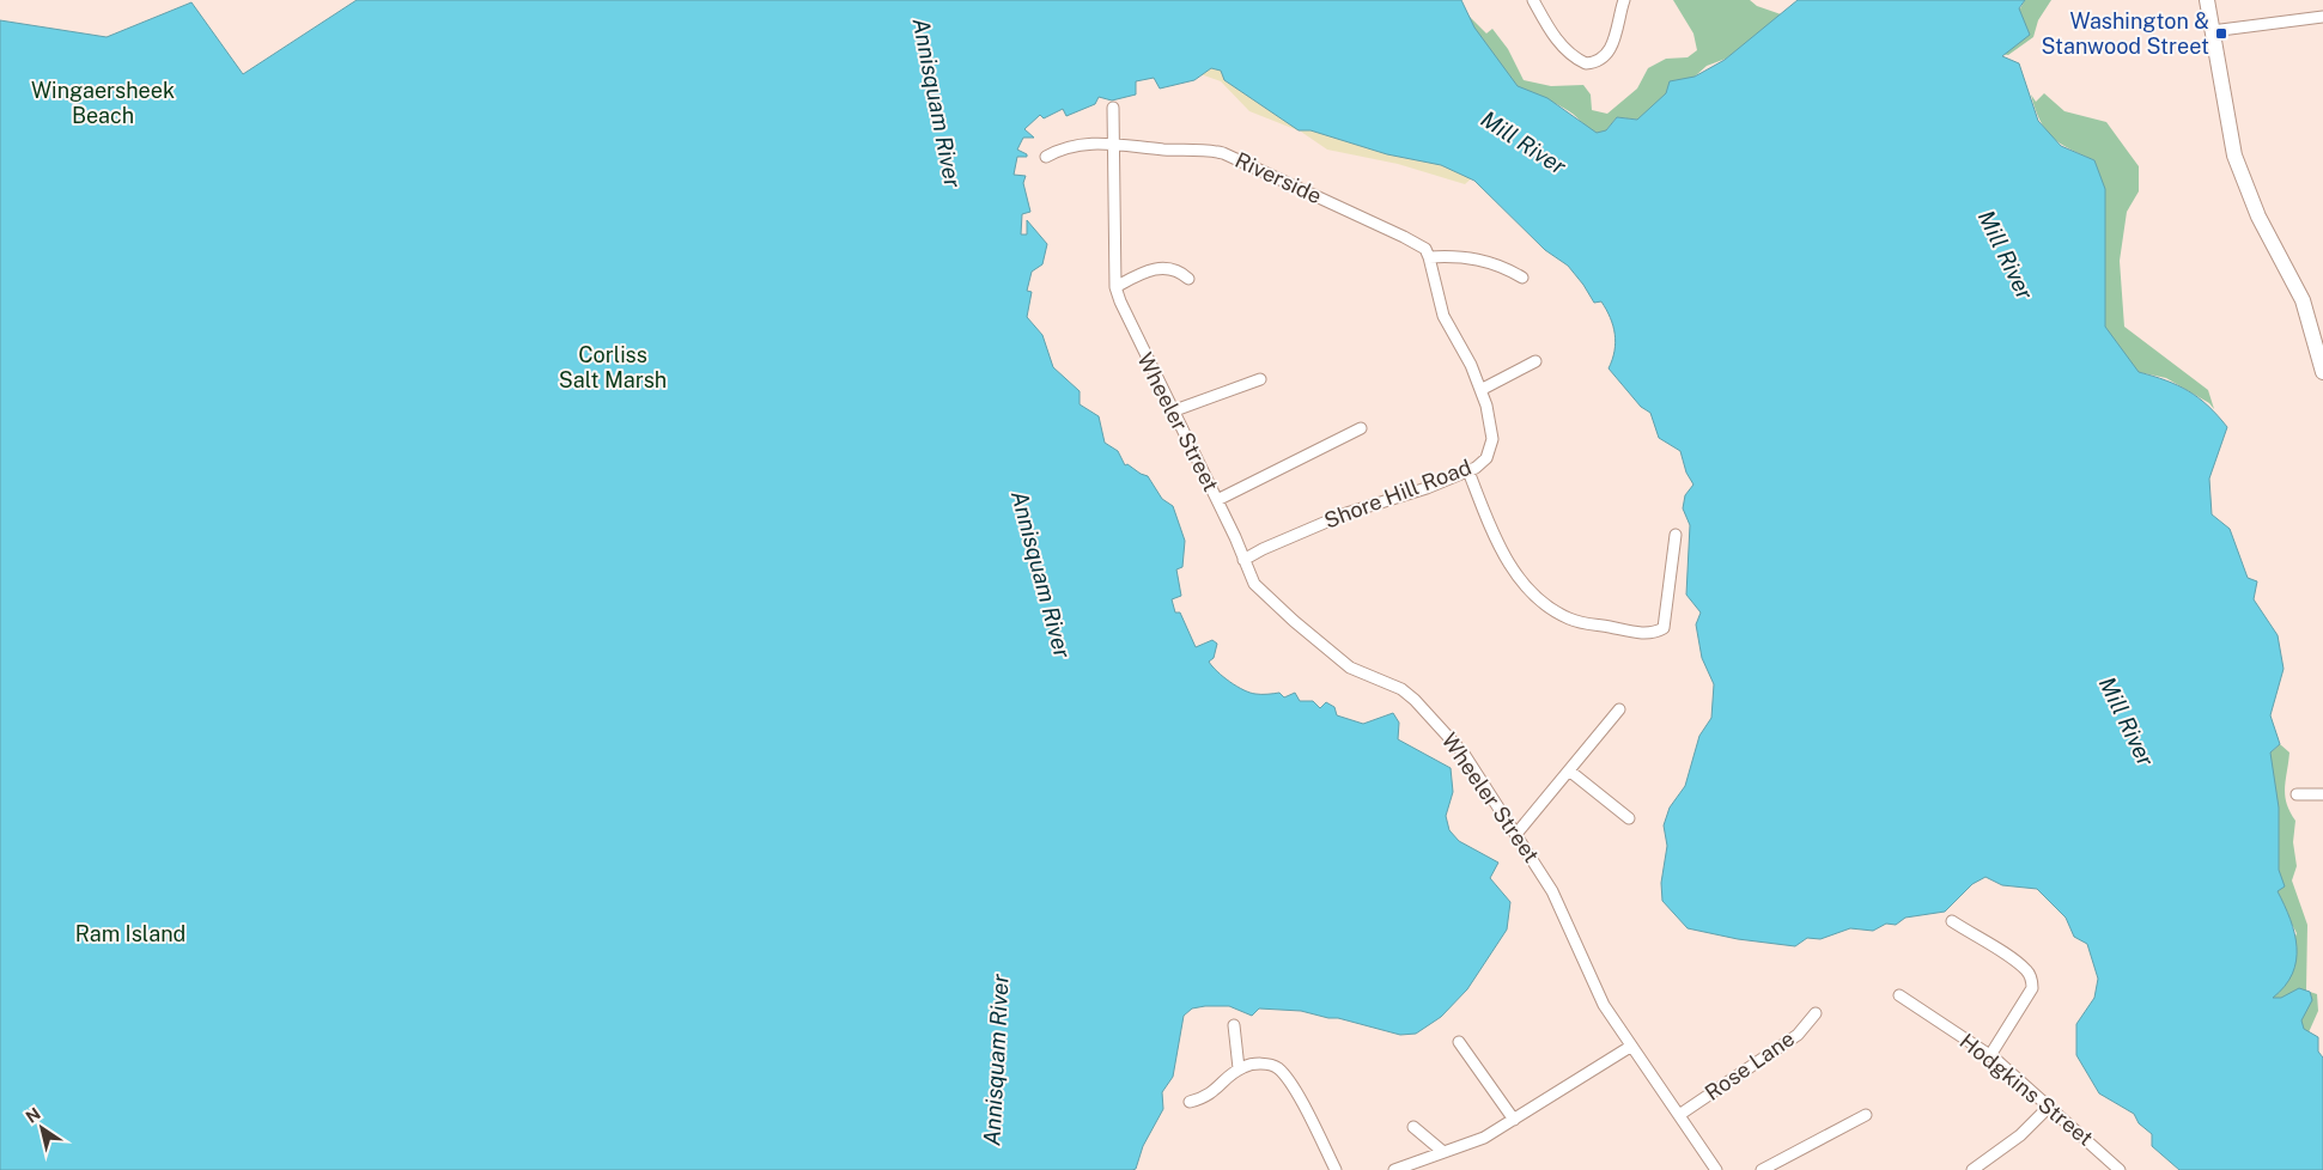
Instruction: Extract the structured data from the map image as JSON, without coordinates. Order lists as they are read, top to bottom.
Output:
{
  "streets": {
    "street": [
      "Riverside",
      "Wheeler Street",
      "Shore Hill Road",
      "Rose Lane",
      "Hodgkins Street"
    ]
  },
  "crossings": [
    ["Riverside", "Wheeler Street"],
    ["Riverside", "Shore Hill Road"],
    ["Wheeler Street", "Shore Hill Road"],
    ["Wheeler Street", "Rose Lane"]
  ],
  "water": ["Annisquam River", "Mill River"],
  "parks": ["Wingaersheek Beach", "Corliss Salt Marsh", "Ram Island"],
  "places": {
    "transit": ["Washington & Stanwood Street"]
  },
  "north": "top left"
}
